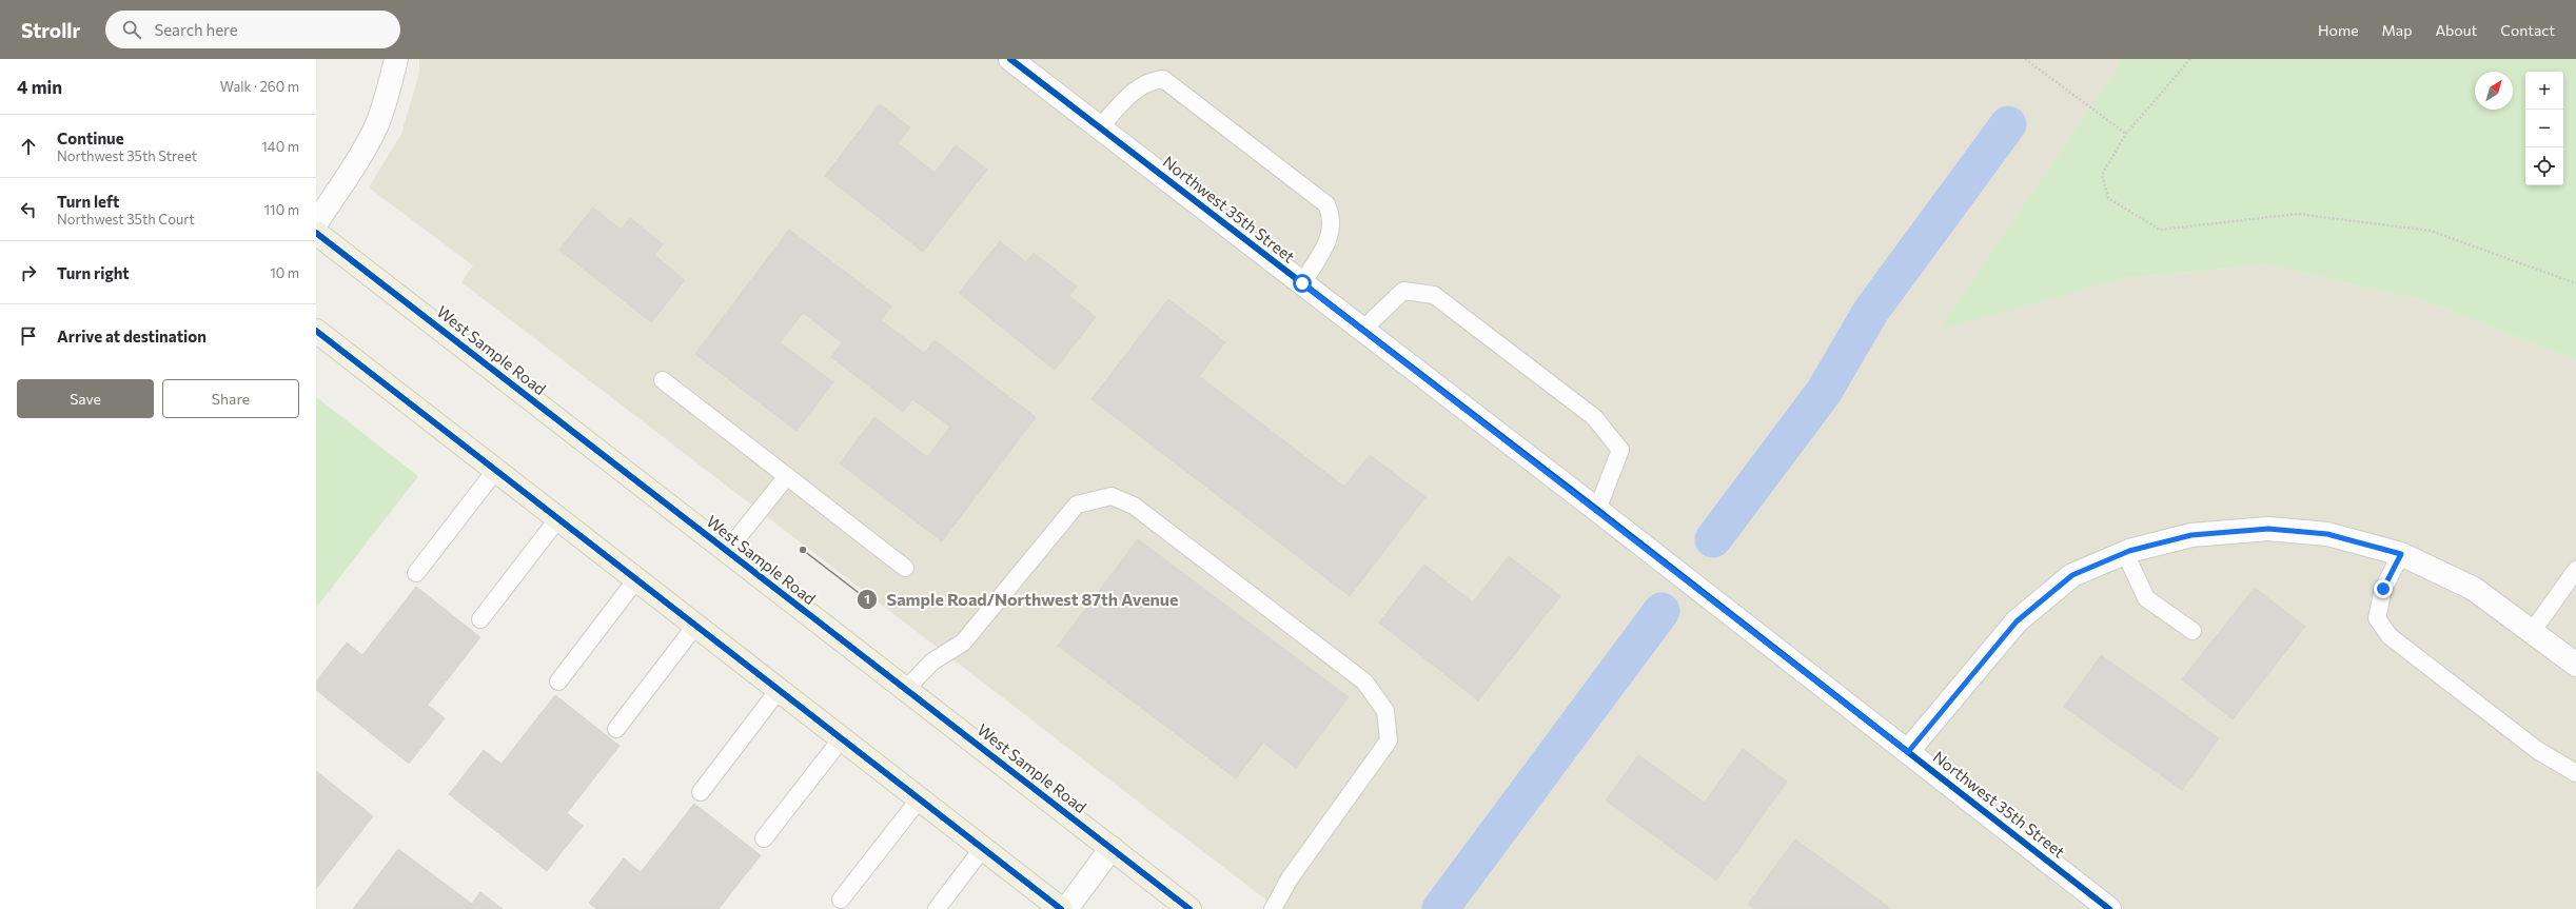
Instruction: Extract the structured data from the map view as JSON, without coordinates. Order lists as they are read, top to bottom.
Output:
{
  "streets": {
    "main road": ["West Sample Road"],
    "street": ["Northwest 35th Street"]
  },
  "places": ["Sample Road/Northwest 87th Avenue"],
  "north": "top right",
  "page": {
    "header": "Strollr",
    "search": "Search here",
    "nav": [
      "Home",
      "Map",
      "About",
      "Contact"
    ],
    "heading": ["4 min", "Walk · 260 m"],
    "map_buttons": ["+", "−"],
    "list": [
      ["Continue", "Northwest 35th Street", "140 m"],
      ["Turn left", "Northwest 35th Court", "110 m"],
      ["Turn right", "10 m"],
      "Arrive at destination"
    ],
    "buttons": ["Save", "Share"]
  }
}
